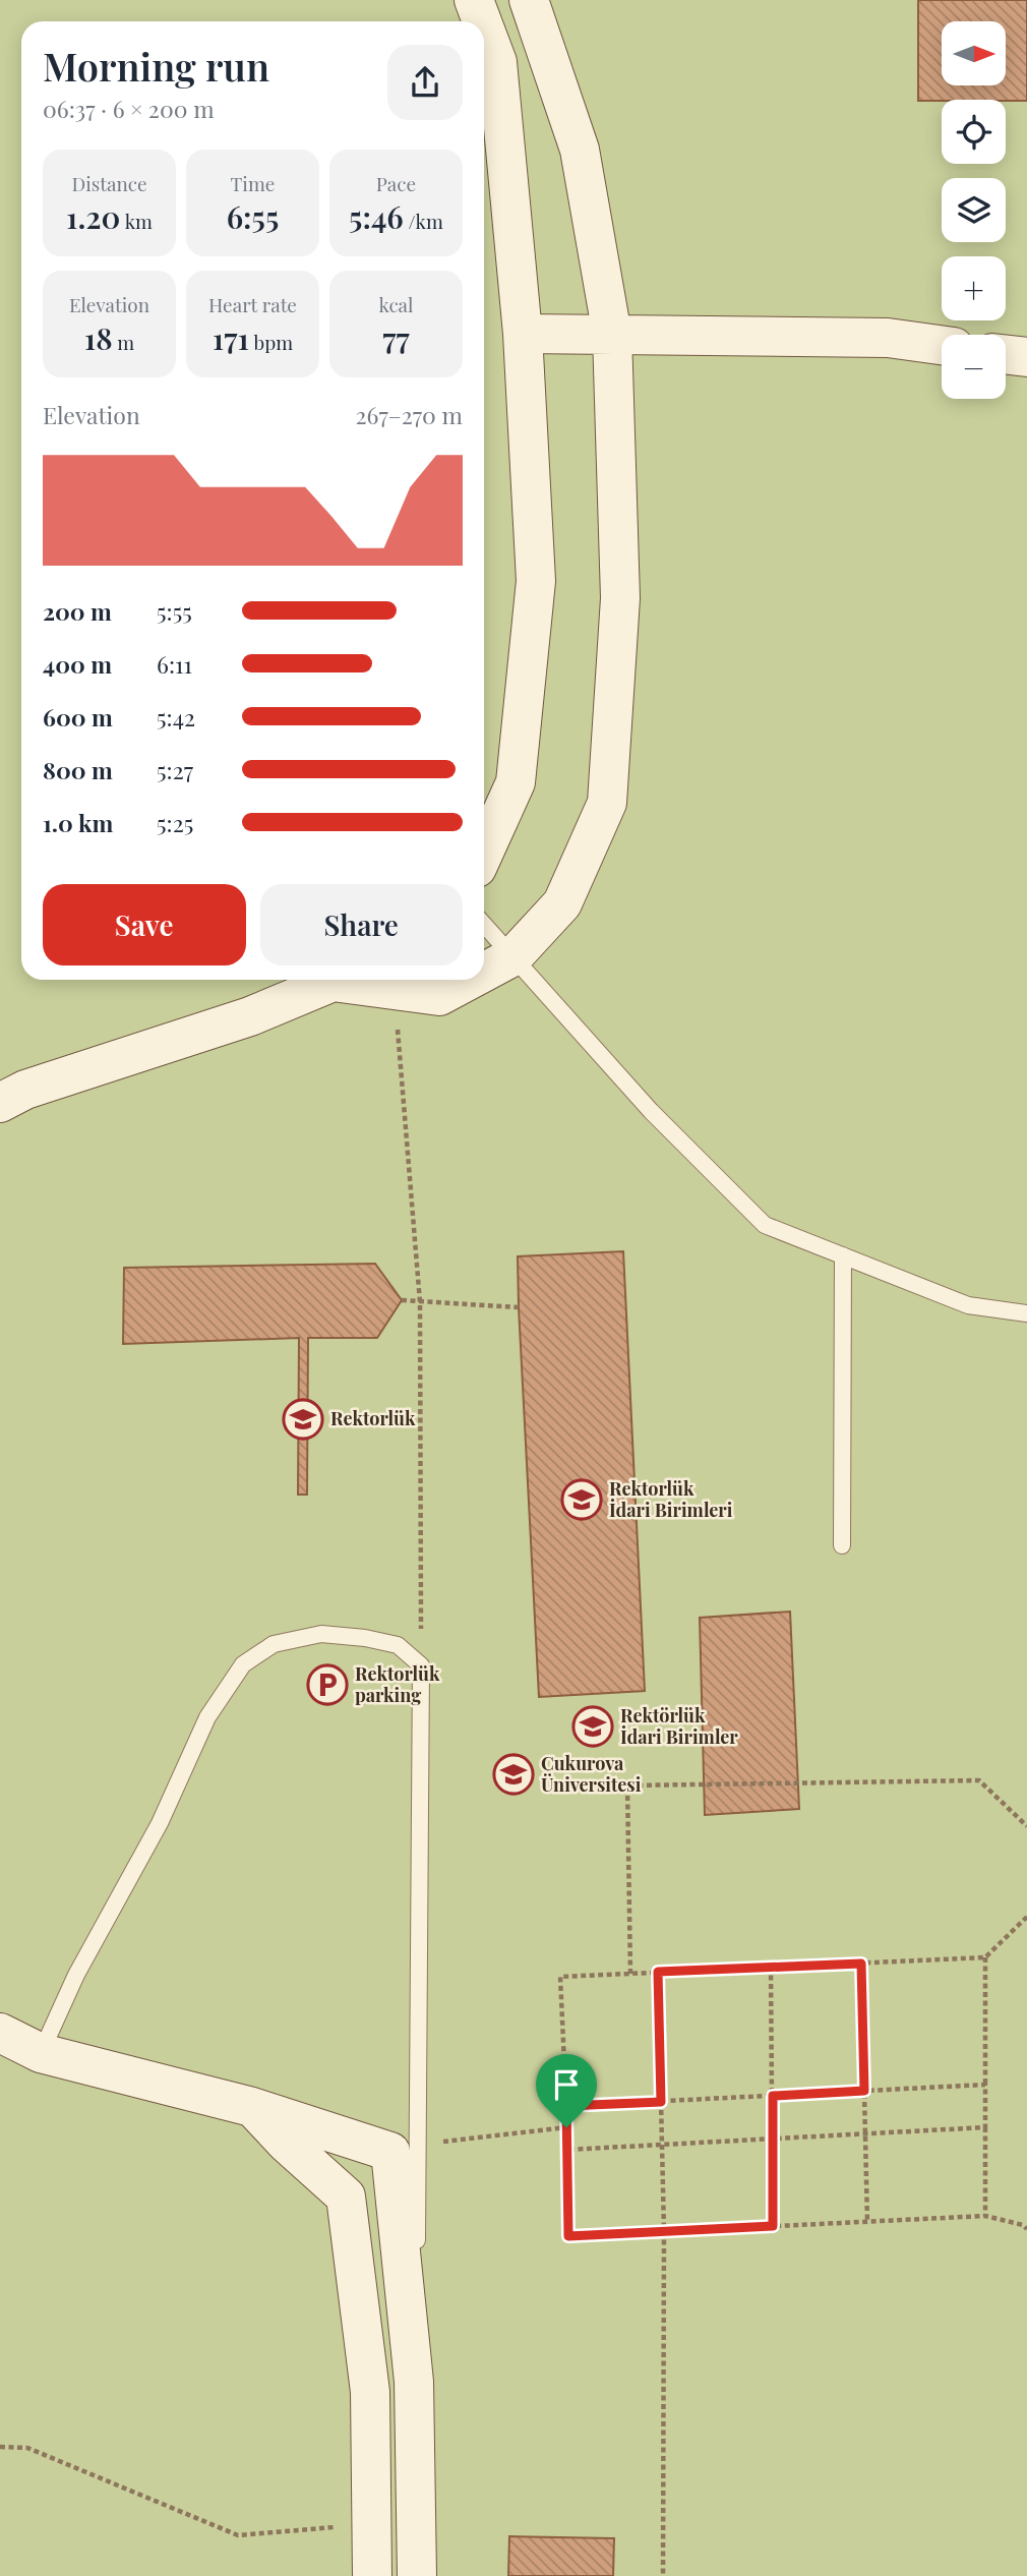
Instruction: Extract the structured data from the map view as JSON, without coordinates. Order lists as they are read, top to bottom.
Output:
{
  "places": {
    "school or university": [
      "Rektorlük",
      "Rektorlük İdari Birimleri",
      "Rektörlük İdari Birimler",
      "Çukurova Üniversitesi"
    ],
    "parking": ["Rektorlük parking"]
  },
  "north": "right",
  "page": {
    "map_buttons": ["+", "−"],
    "heading": ["Morning run", "06:37 · 6 × 200 m"],
    "stats": [
      ["Distance", "1.20 km"],
      ["Time", "6:55"],
      ["Pace", "5:46 /km"],
      ["Elevation", "18 m"],
      ["Heart rate", "171 bpm"],
      ["kcal", "77"]
    ],
    "chart": ["Elevation", "267–270 m"],
    "list": [
      {
        "name": "200 m",
        "note": "5:55"
      },
      {
        "name": "400 m",
        "note": "6:11"
      },
      {
        "name": "600 m",
        "note": "5:42"
      },
      {
        "name": "800 m",
        "note": "5:27"
      },
      {
        "name": "1.0 km",
        "note": "5:25"
      }
    ],
    "buttons": ["Save", "Share"]
  }
}
